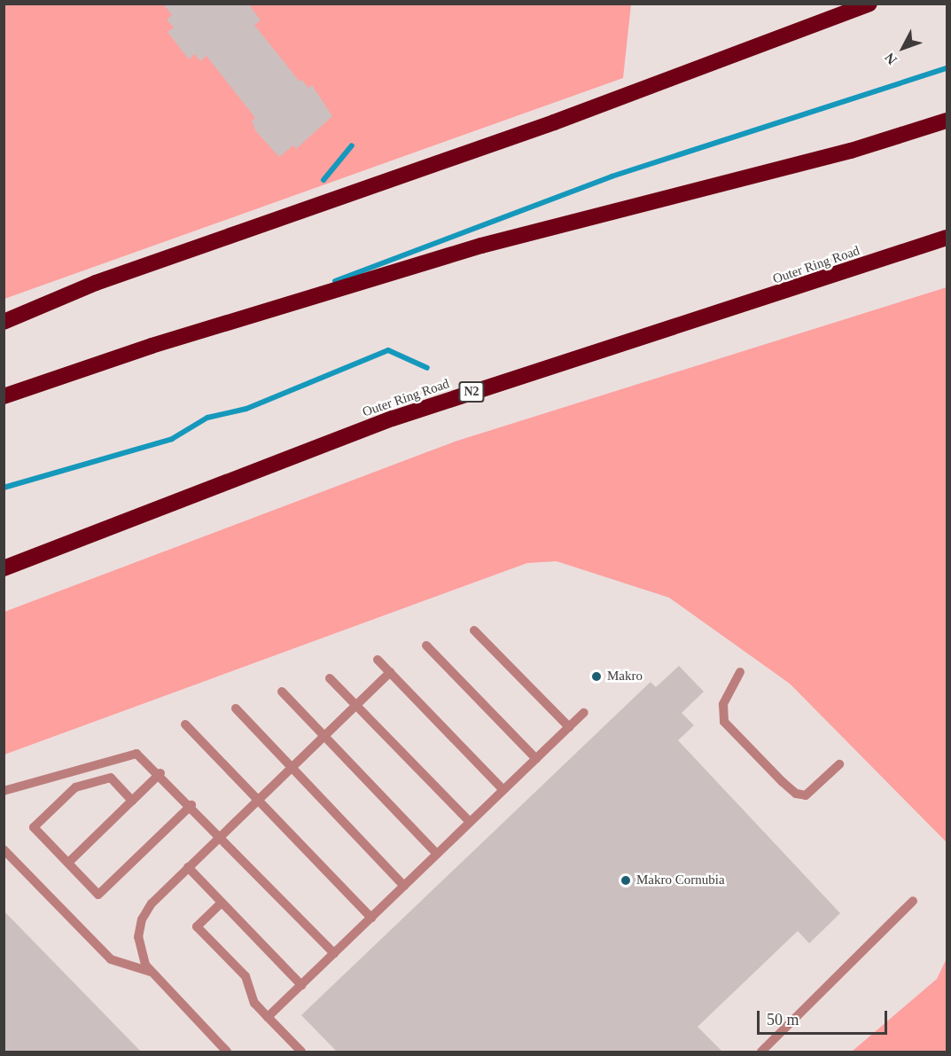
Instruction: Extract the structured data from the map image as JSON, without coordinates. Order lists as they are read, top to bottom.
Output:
{
  "streets": {
    "highway": ["Outer Ring Road", "N2"]
  },
  "places": ["Makro", "Makro Cornubia"],
  "scale_bar": "50 m",
  "north": "bottom left"
}
